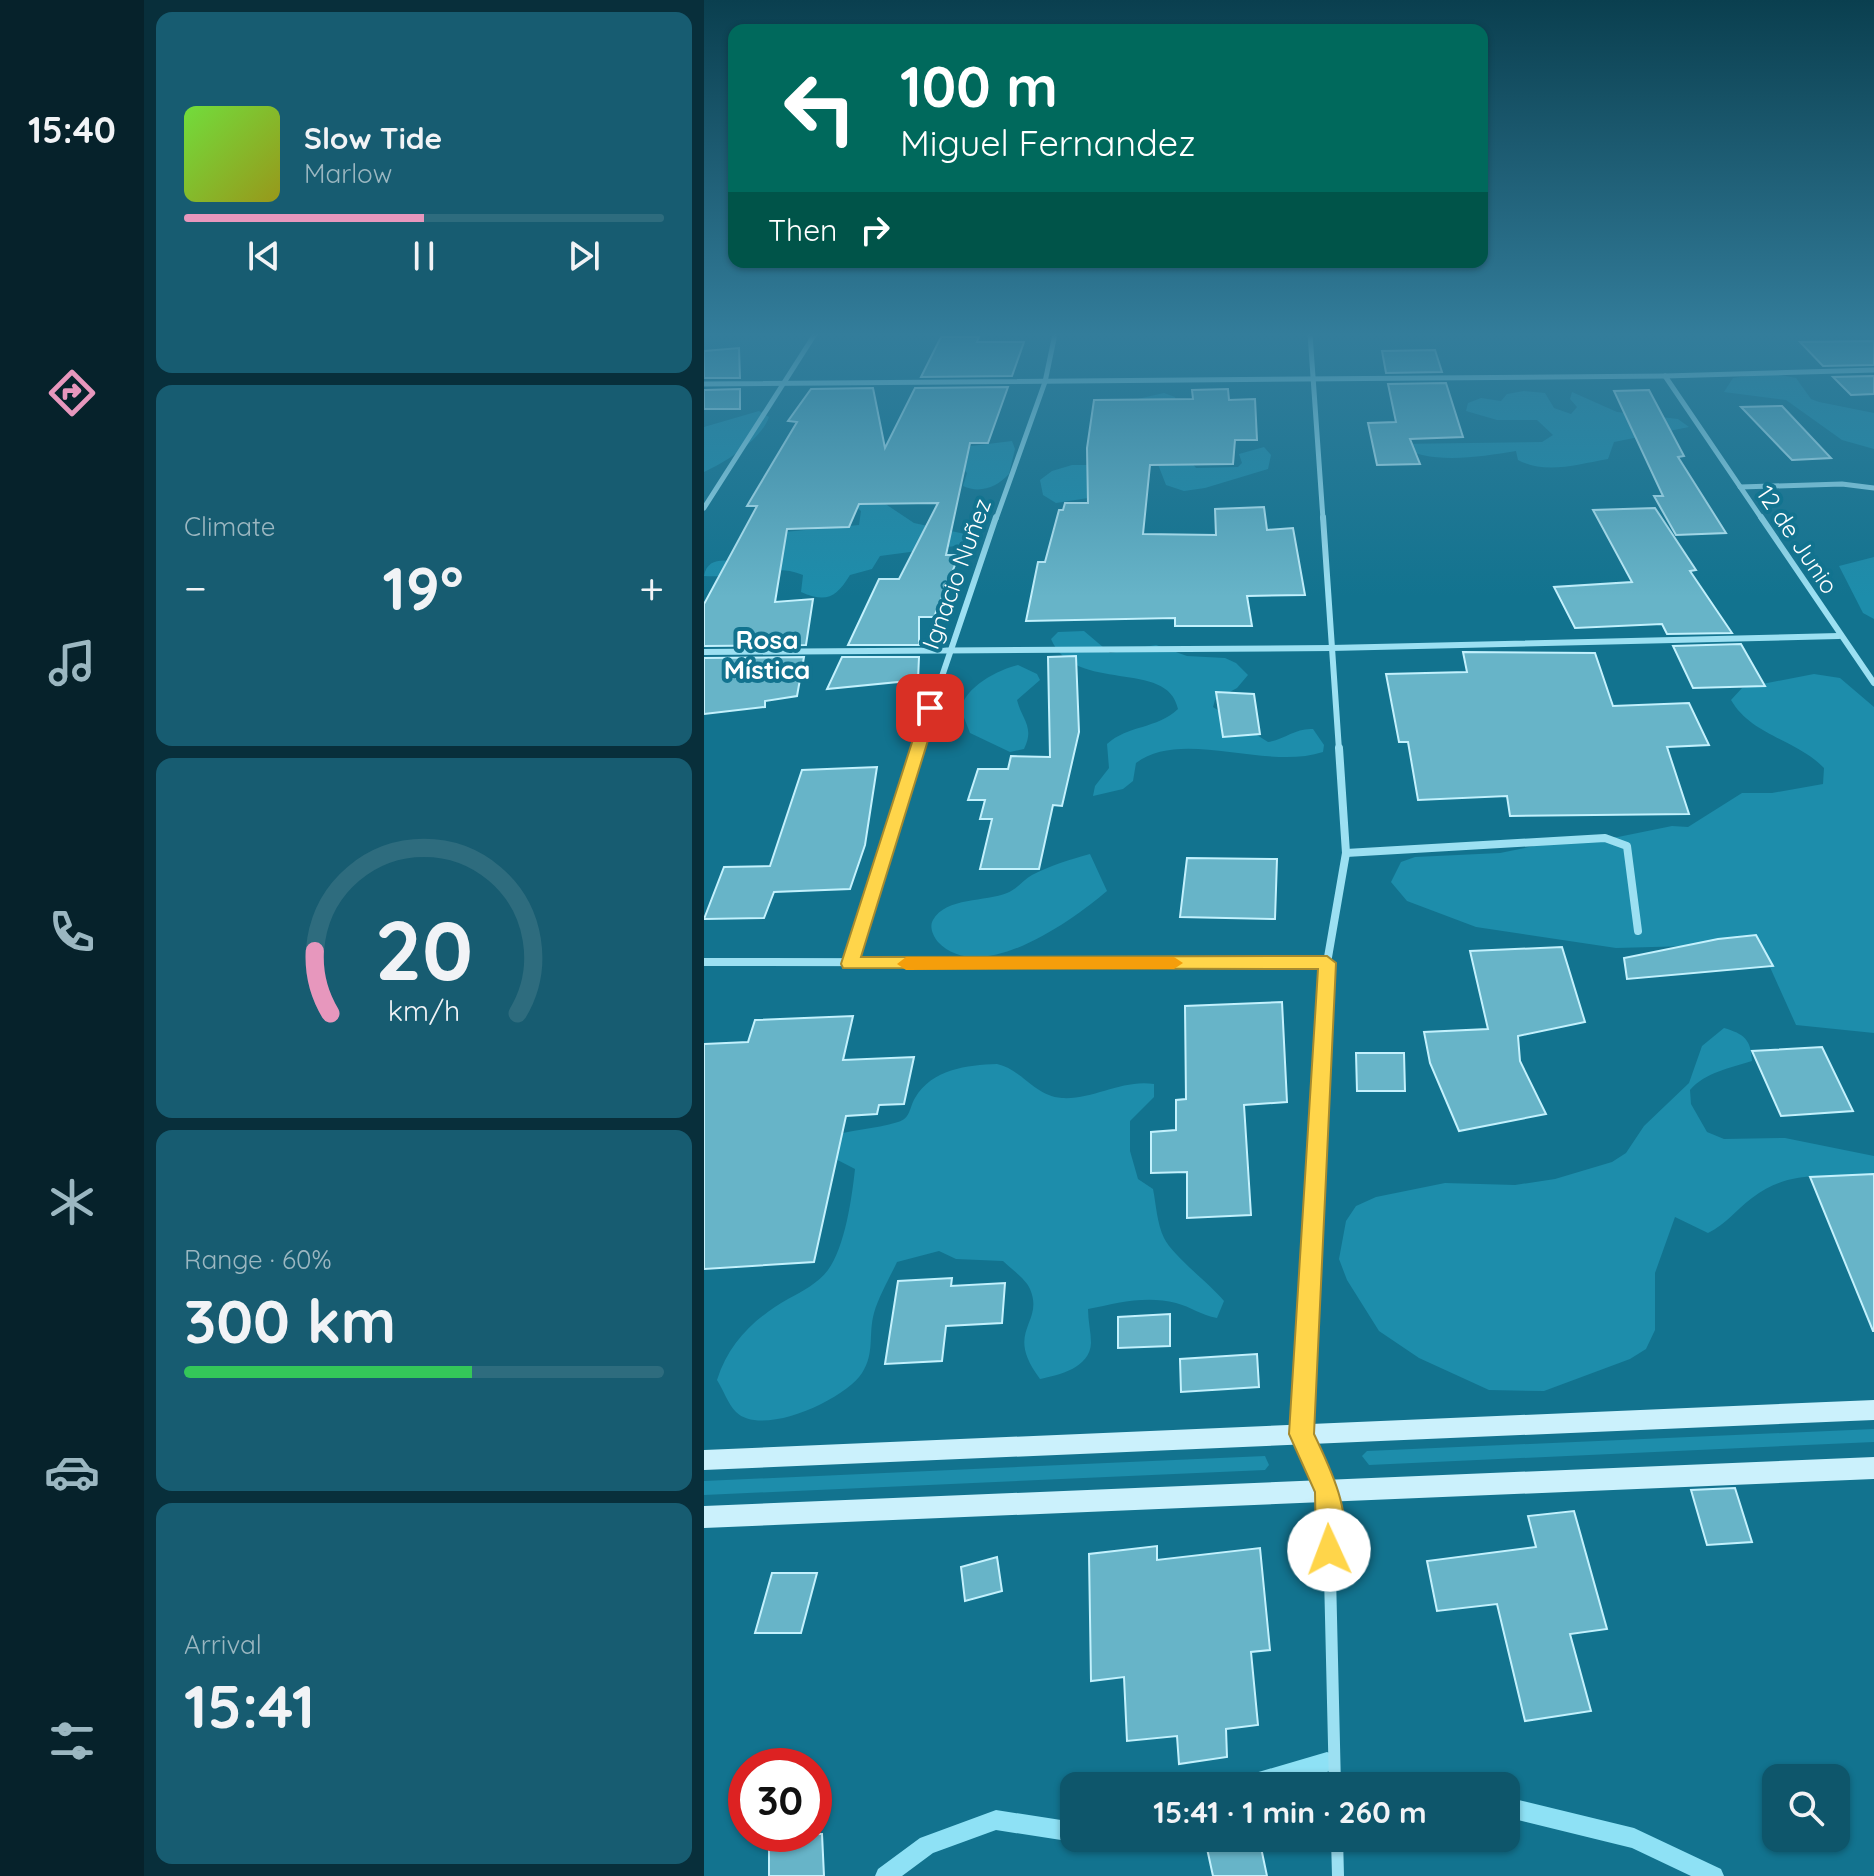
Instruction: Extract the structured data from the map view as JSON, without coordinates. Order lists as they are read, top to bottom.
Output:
{
  "streets": {
    "street": ["12 de Junio", "Ignacio Nuñez"]
  },
  "districts": ["Rosa Mística"],
  "page": {
    "tabs": "15:40",
    "turn": ["100 m", "Miguel Fernandez"],
    "song": ["Slow Tide", "Marlow"],
    "then": "Then",
    "tile": [
      "Climate",
      ["Range · 60%", "300 km"],
      ["Arrival", "15:41"]
    ],
    "heat": ["−", "19°", "+"],
    "limit": "30",
    "trip": "15:41 · 1 min · 260 m",
    "gauge": ["20", "km/h"]
  }
}
